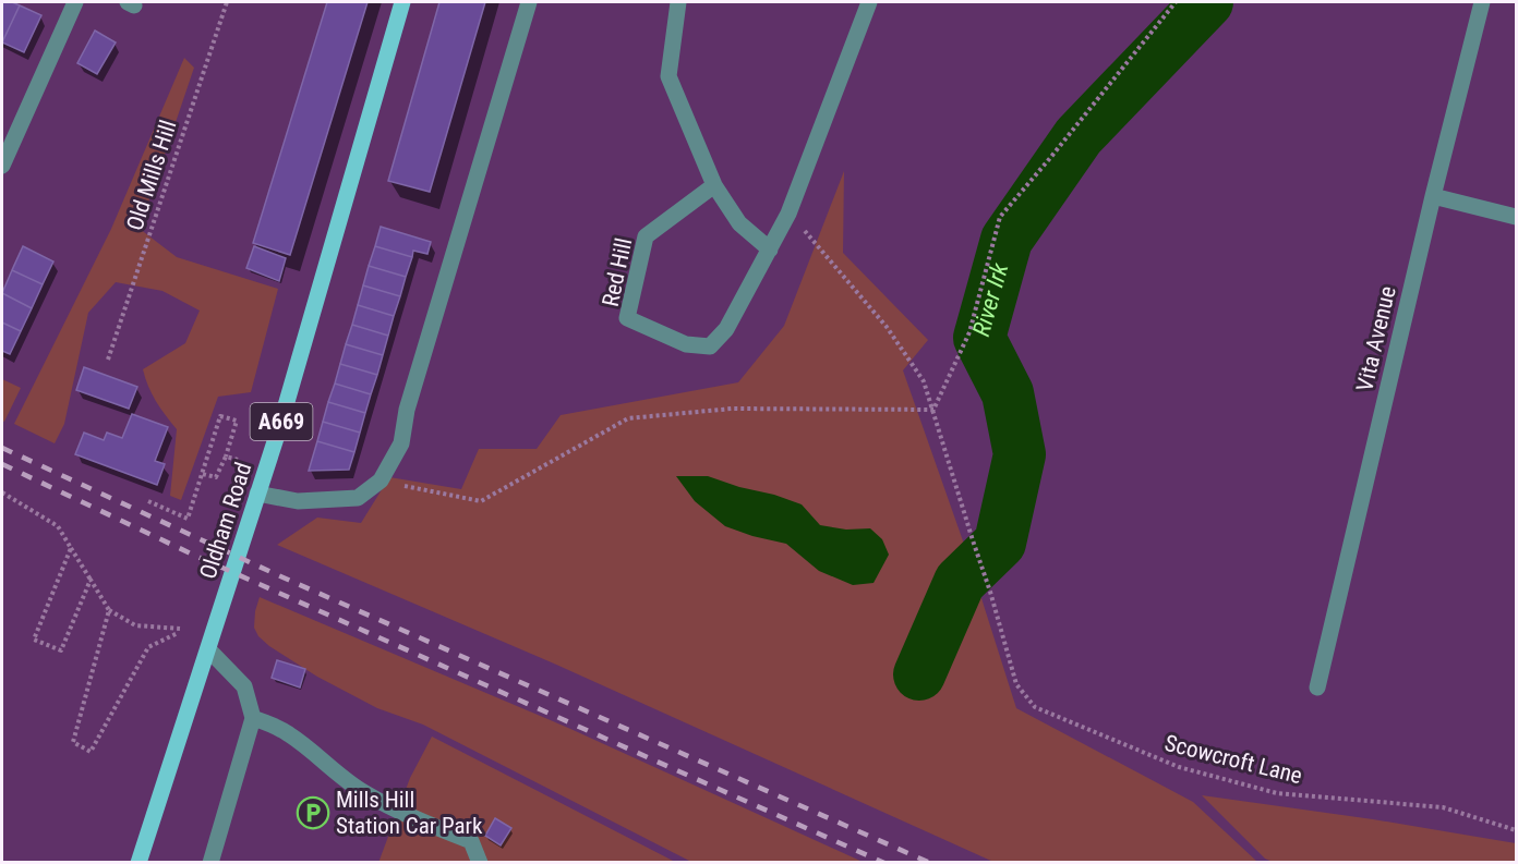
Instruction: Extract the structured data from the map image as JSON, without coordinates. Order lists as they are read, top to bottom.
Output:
{
  "streets": {
    "main road": ["A669", "Oldham Road"],
    "street": ["Red Hill", "Vita Avenue"],
    "path": ["Old Mills Hill", "Scowcroft Lane"]
  },
  "water": ["River Irk"],
  "places": {
    "parking": ["Mills Hill Station Car Park"]
  }
}
